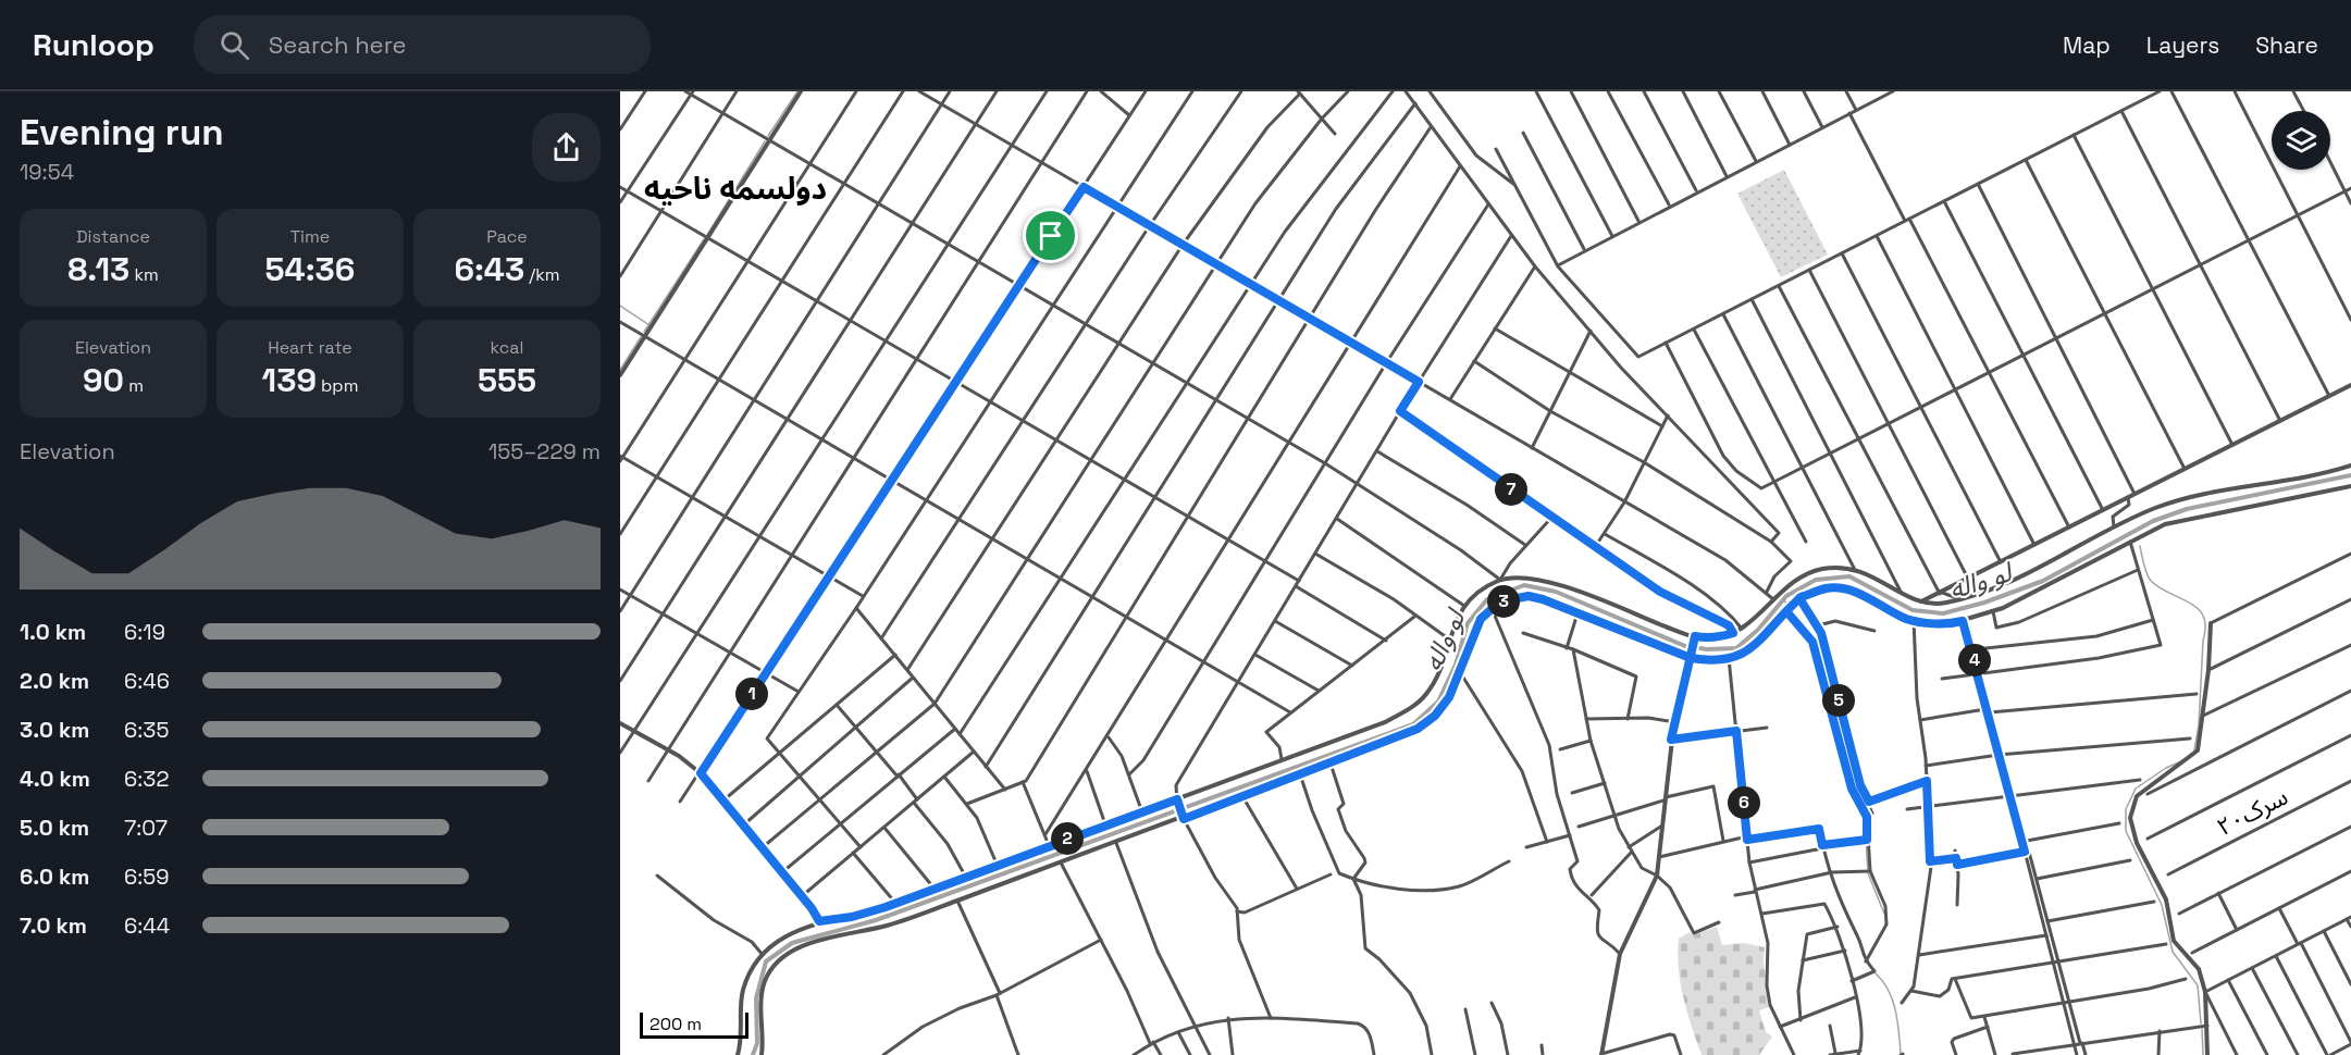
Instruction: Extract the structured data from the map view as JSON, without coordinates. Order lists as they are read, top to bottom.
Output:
{
  "streets": {
    "street": ["سرک۲۰"]
  },
  "districts": ["دولسمه ناحیه"],
  "water": ["لو واله"],
  "scale_bar": "200 m",
  "page": {
    "header": "Runloop",
    "search": "Search here",
    "nav": ["Map", "Layers", "Share"],
    "heading": ["Evening run", "19:54"],
    "stats": [
      ["Distance", "8.13 km"],
      ["Time", "54:36"],
      ["Pace", "6:43 /km"],
      ["Elevation", "90 m"],
      ["Heart rate", "139 bpm"],
      ["kcal", "555"]
    ],
    "chart": ["Elevation", "155–229 m"],
    "pins": [
      "7",
      "3",
      "4",
      "1",
      "5",
      "6",
      "2"
    ],
    "list": [
      {
        "name": "1.0 km",
        "note": "6:19"
      },
      {
        "name": "2.0 km",
        "note": "6:46"
      },
      {
        "name": "3.0 km",
        "note": "6:35"
      },
      {
        "name": "4.0 km",
        "note": "6:32"
      },
      {
        "name": "5.0 km",
        "note": "7:07"
      },
      {
        "name": "6.0 km",
        "note": "6:59"
      },
      {
        "name": "7.0 km",
        "note": "6:44"
      }
    ],
    "scale": "200 m"
  }
}
